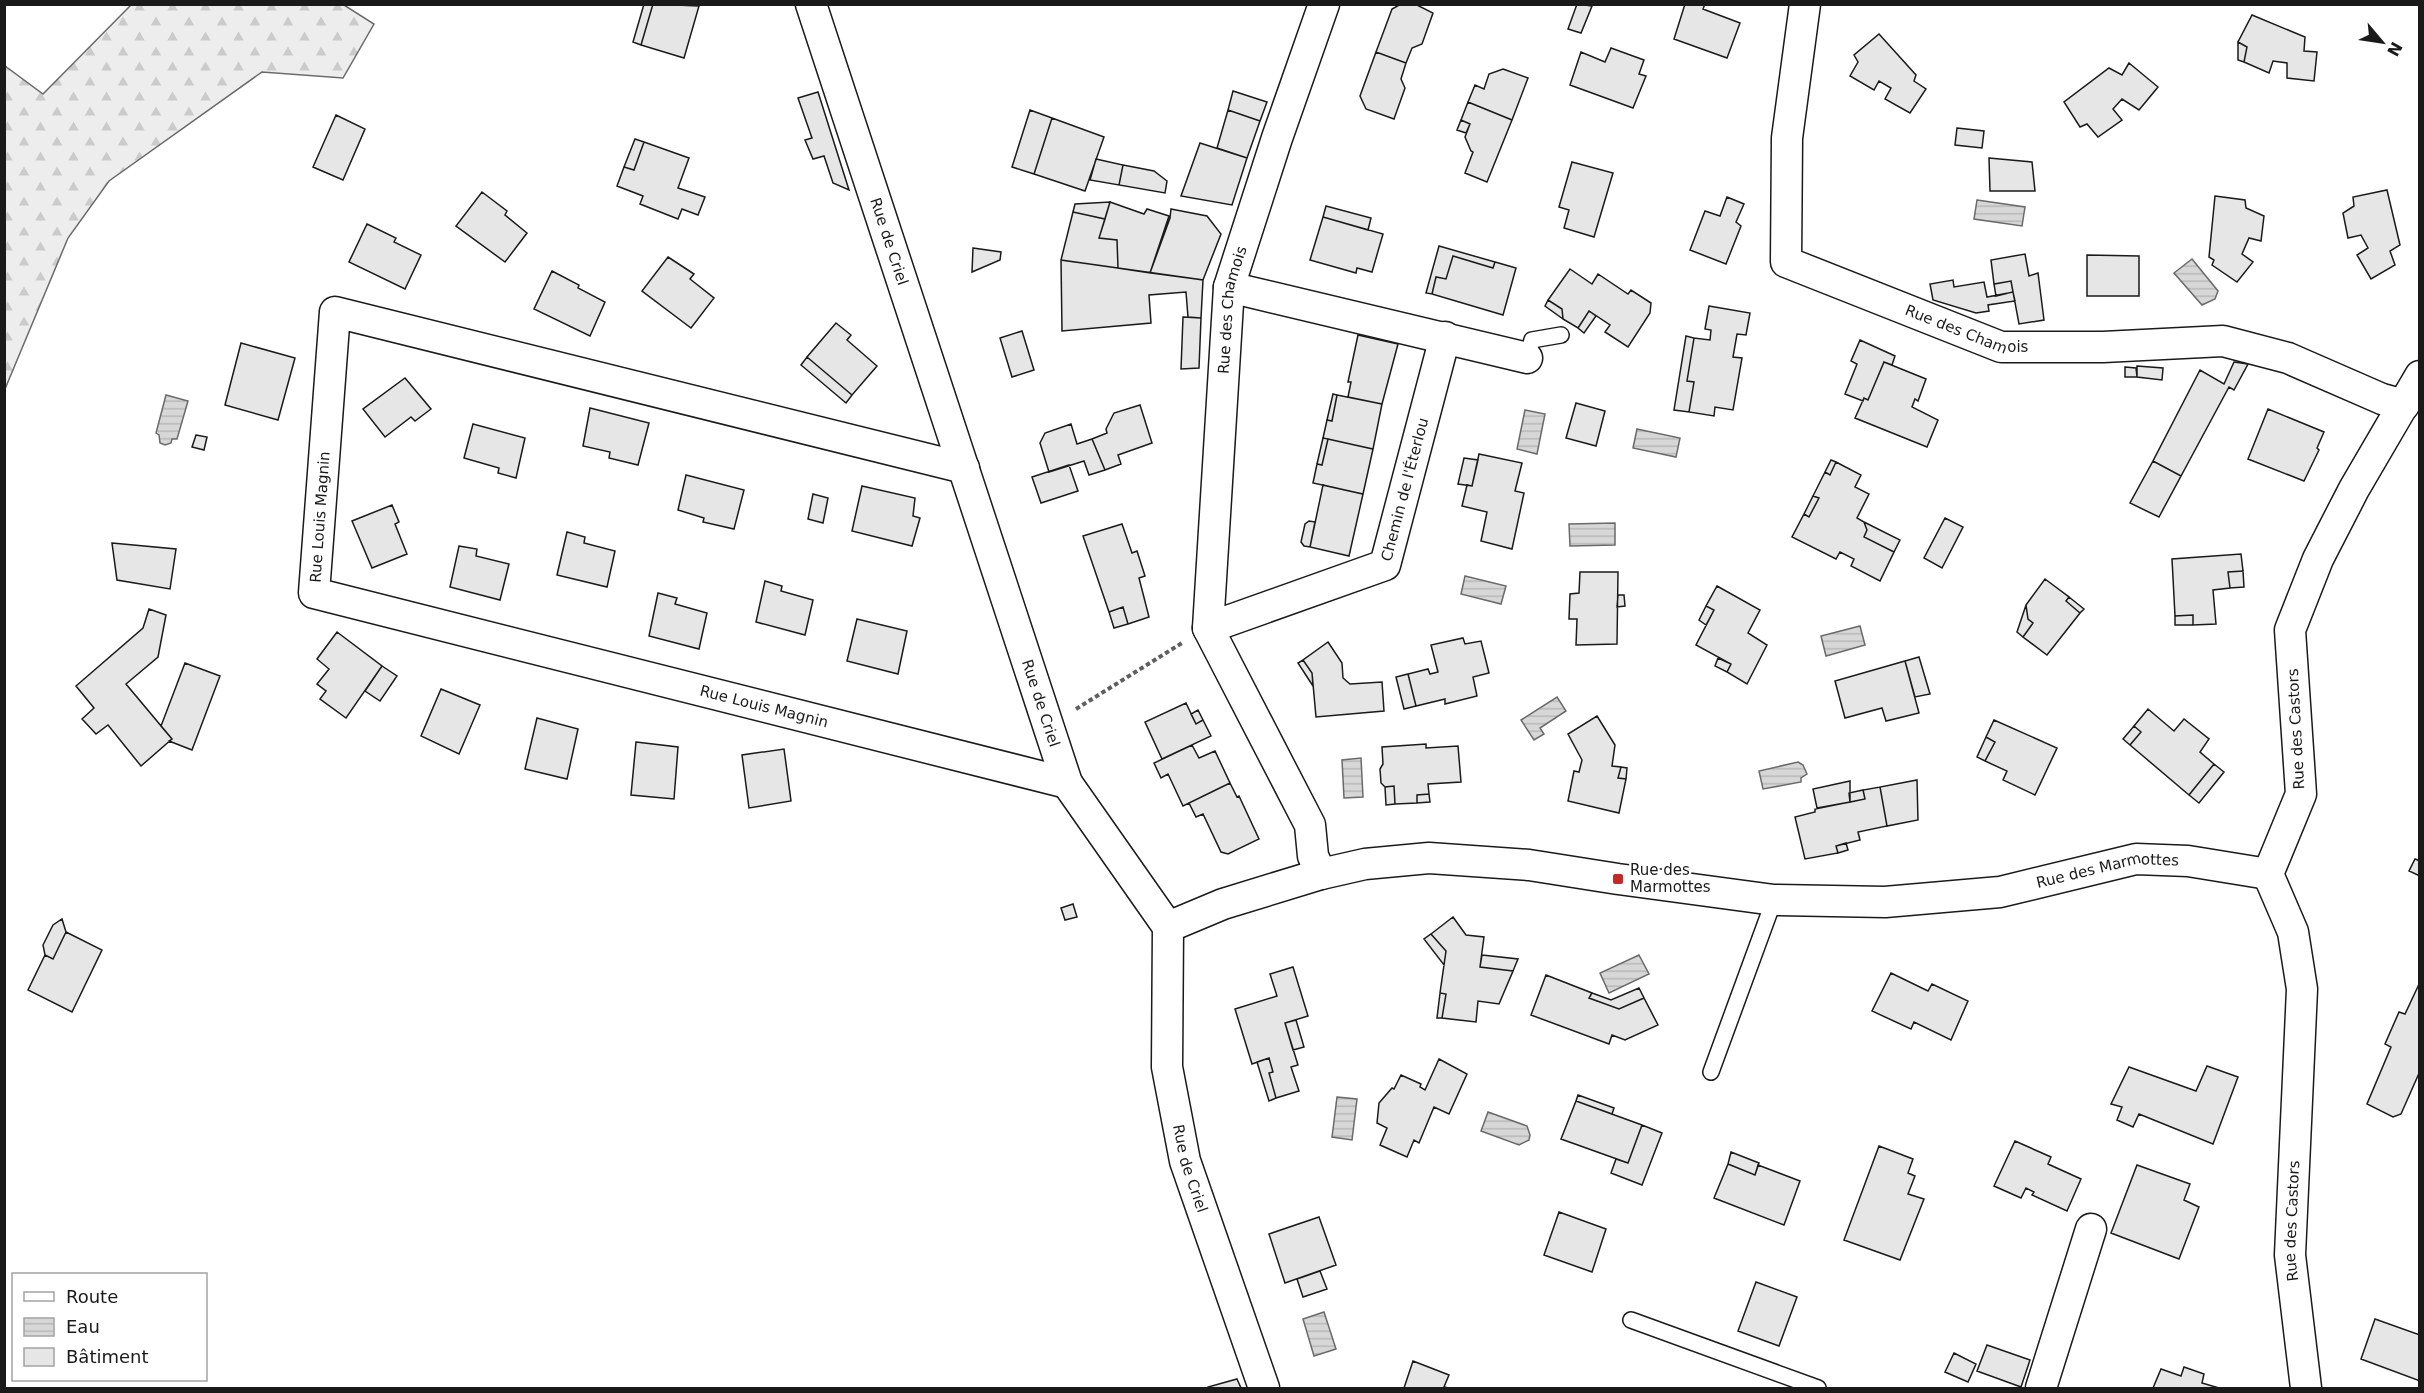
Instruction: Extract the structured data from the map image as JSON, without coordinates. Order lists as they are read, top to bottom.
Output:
{
  "streets": {
    "street": [
      "Rue de Criel",
      "Rue des Chamois",
      "Chemin de l'Éterlou",
      "Rue Louis Magnin",
      "Rue des Castors",
      "Rue des Marmottes"
    ]
  },
  "crossings": [
    ["Rue de Criel", "Rue Louis Magnin"],
    ["Rue de Criel", "Rue des Marmottes"],
    ["Rue des Chamois", "Chemin de l'Éterlou"],
    ["Rue des Chamois", "Rue des Castors"],
    ["Rue des Castors", "Rue des Marmottes"]
  ],
  "places": {
    "transit": ["Rue des Marmottes"]
  },
  "legend": ["Route", "Eau", "Bâtiment"],
  "north": "bottom right"
}
